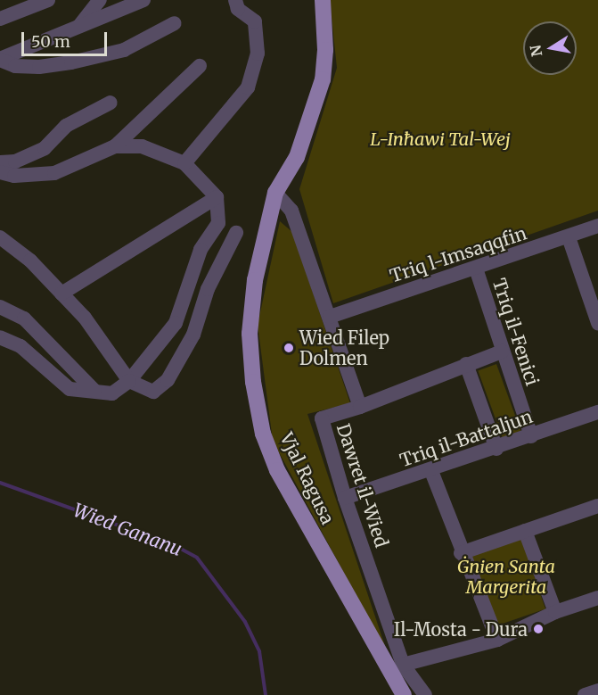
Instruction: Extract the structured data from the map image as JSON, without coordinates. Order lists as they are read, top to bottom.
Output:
{
  "streets": {
    "main road": ["Vjal Ragusa"],
    "street": [
      "Triq l-Imsaqqfin",
      "Triq il-Fenici",
      "Triq il-Battaljun",
      "Dawret il-Wied"
    ]
  },
  "crossings": [
    ["Triq l-Imsaqqfin", "Triq il-Fenici"],
    ["Triq l-Imsaqqfin", "Dawret il-Wied"],
    ["Triq il-Fenici", "Triq il-Battaljun"],
    ["Triq il-Battaljun", "Dawret il-Wied"],
    ["Vjal Ragusa", "Dawret il-Wied"]
  ],
  "water": ["Wied Gananu"],
  "parks": ["L-Inħawi Tal-Wej", "Ġnien Santa Margerita"],
  "places": ["Wied Filep Dolmen", "Il-Mosta - Dura"],
  "scale_bar": "50 m",
  "north": "left"
}
